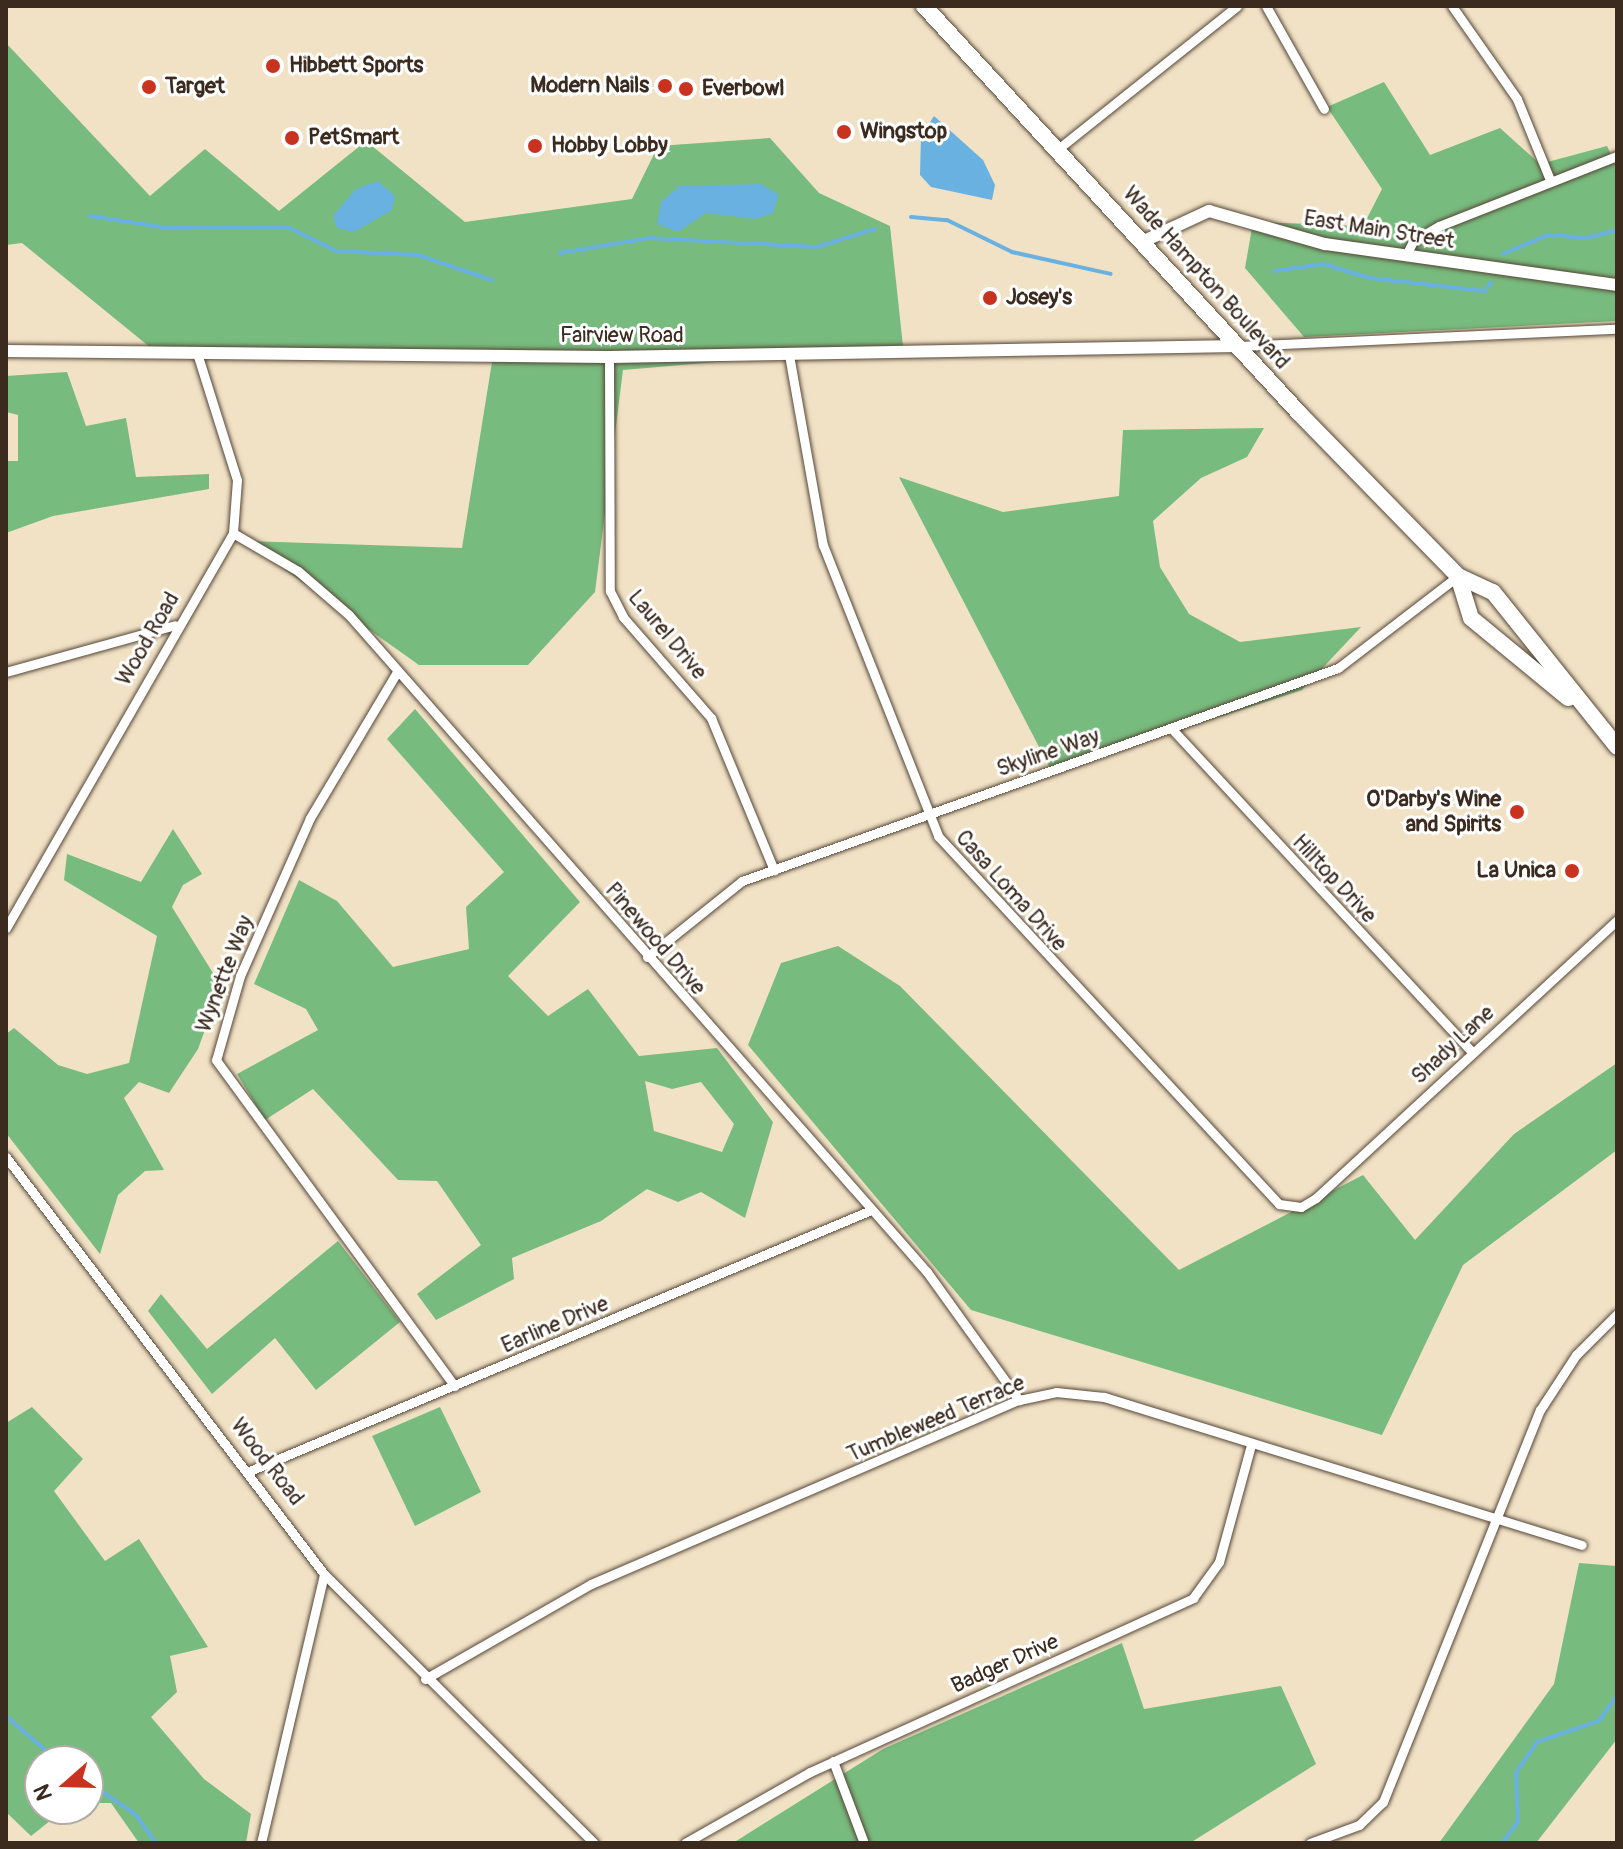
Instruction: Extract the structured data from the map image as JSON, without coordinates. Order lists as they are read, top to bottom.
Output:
{
  "streets": {
    "main road": ["Wade Hampton Boulevard"],
    "street": [
      "East Main Street",
      "Fairview Road",
      "Laurel Drive",
      "Wood Road",
      "Skyline Way",
      "Hilltop Drive",
      "Casa Loma Drive",
      "Pinewood Drive",
      "Wynette Way",
      "Shady Lane",
      "Earline Drive",
      "Tumbleweed Terrace",
      "Badger Drive"
    ]
  },
  "crossings": [
    ["East Main Street", "Wade Hampton Boulevard"],
    ["Wade Hampton Boulevard", "Fairview Road"],
    ["Wade Hampton Boulevard", "Skyline Way"],
    ["Fairview Road", "Laurel Drive"],
    ["Fairview Road", "Wood Road"],
    ["Fairview Road", "Casa Loma Drive"],
    ["Laurel Drive", "Skyline Way"],
    ["Wood Road", "Pinewood Drive"],
    ["Wood Road", "Earline Drive"],
    ["Wood Road", "Tumbleweed Terrace"],
    ["Skyline Way", "Hilltop Drive"],
    ["Skyline Way", "Casa Loma Drive"],
    ["Skyline Way", "Pinewood Drive"],
    ["Hilltop Drive", "Shady Lane"],
    ["Casa Loma Drive", "Shady Lane"],
    ["Pinewood Drive", "Wynette Way"],
    ["Pinewood Drive", "Earline Drive"],
    ["Pinewood Drive", "Tumbleweed Terrace"],
    ["Wynette Way", "Earline Drive"],
    ["Tumbleweed Terrace", "Badger Drive"]
  ],
  "places": [
    "Hibbett Sports",
    "Modern Nails",
    "Target",
    "Everbowl",
    "Wingstop",
    "PetSmart",
    "Hobby Lobby",
    "Josey's",
    "O'Darby's Wine and Spirits",
    "La Unica"
  ],
  "north": "left"
}
